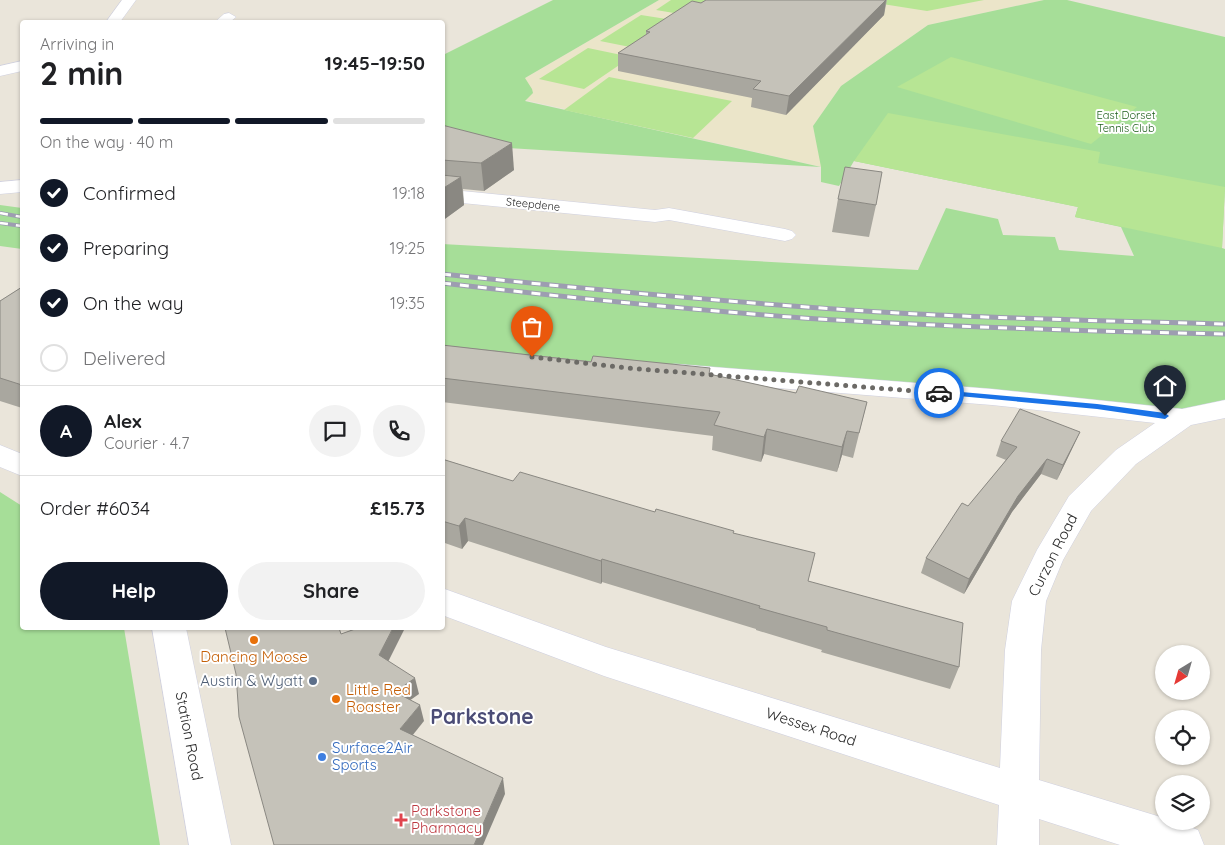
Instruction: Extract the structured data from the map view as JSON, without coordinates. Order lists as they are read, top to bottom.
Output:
{
  "streets": {
    "street": [
      "Steepdene",
      "Curzon Road",
      "Wessex Road",
      "Station Road"
    ]
  },
  "crossings": [
    ["Curzon Road", "Wessex Road"]
  ],
  "districts": ["Parkstone"],
  "parks": ["East Dorset Tennis Club"],
  "places": {
    "other": [
      "Dancing Moose",
      "Austin & Wyatt",
      "Little Red Roaster",
      "Surface2Air Sports"
    ],
    "health": ["Parkstone Pharmacy"]
  },
  "north": "bottom left",
  "page": {
    "heading": ["2 min", "Arriving in", "19:45–19:50"],
    "panel": [
      "Alex",
      "Courier · 4.7",
      "Order #6034",
      "£15.73"
    ],
    "bar": "On the way · 40 m",
    "list": [
      ["Confirmed", "19:18"],
      ["Preparing", "19:25"],
      ["On the way", "19:35"],
      "Delivered"
    ],
    "round": "A",
    "buttons": ["Help", "Share"]
  }
}
